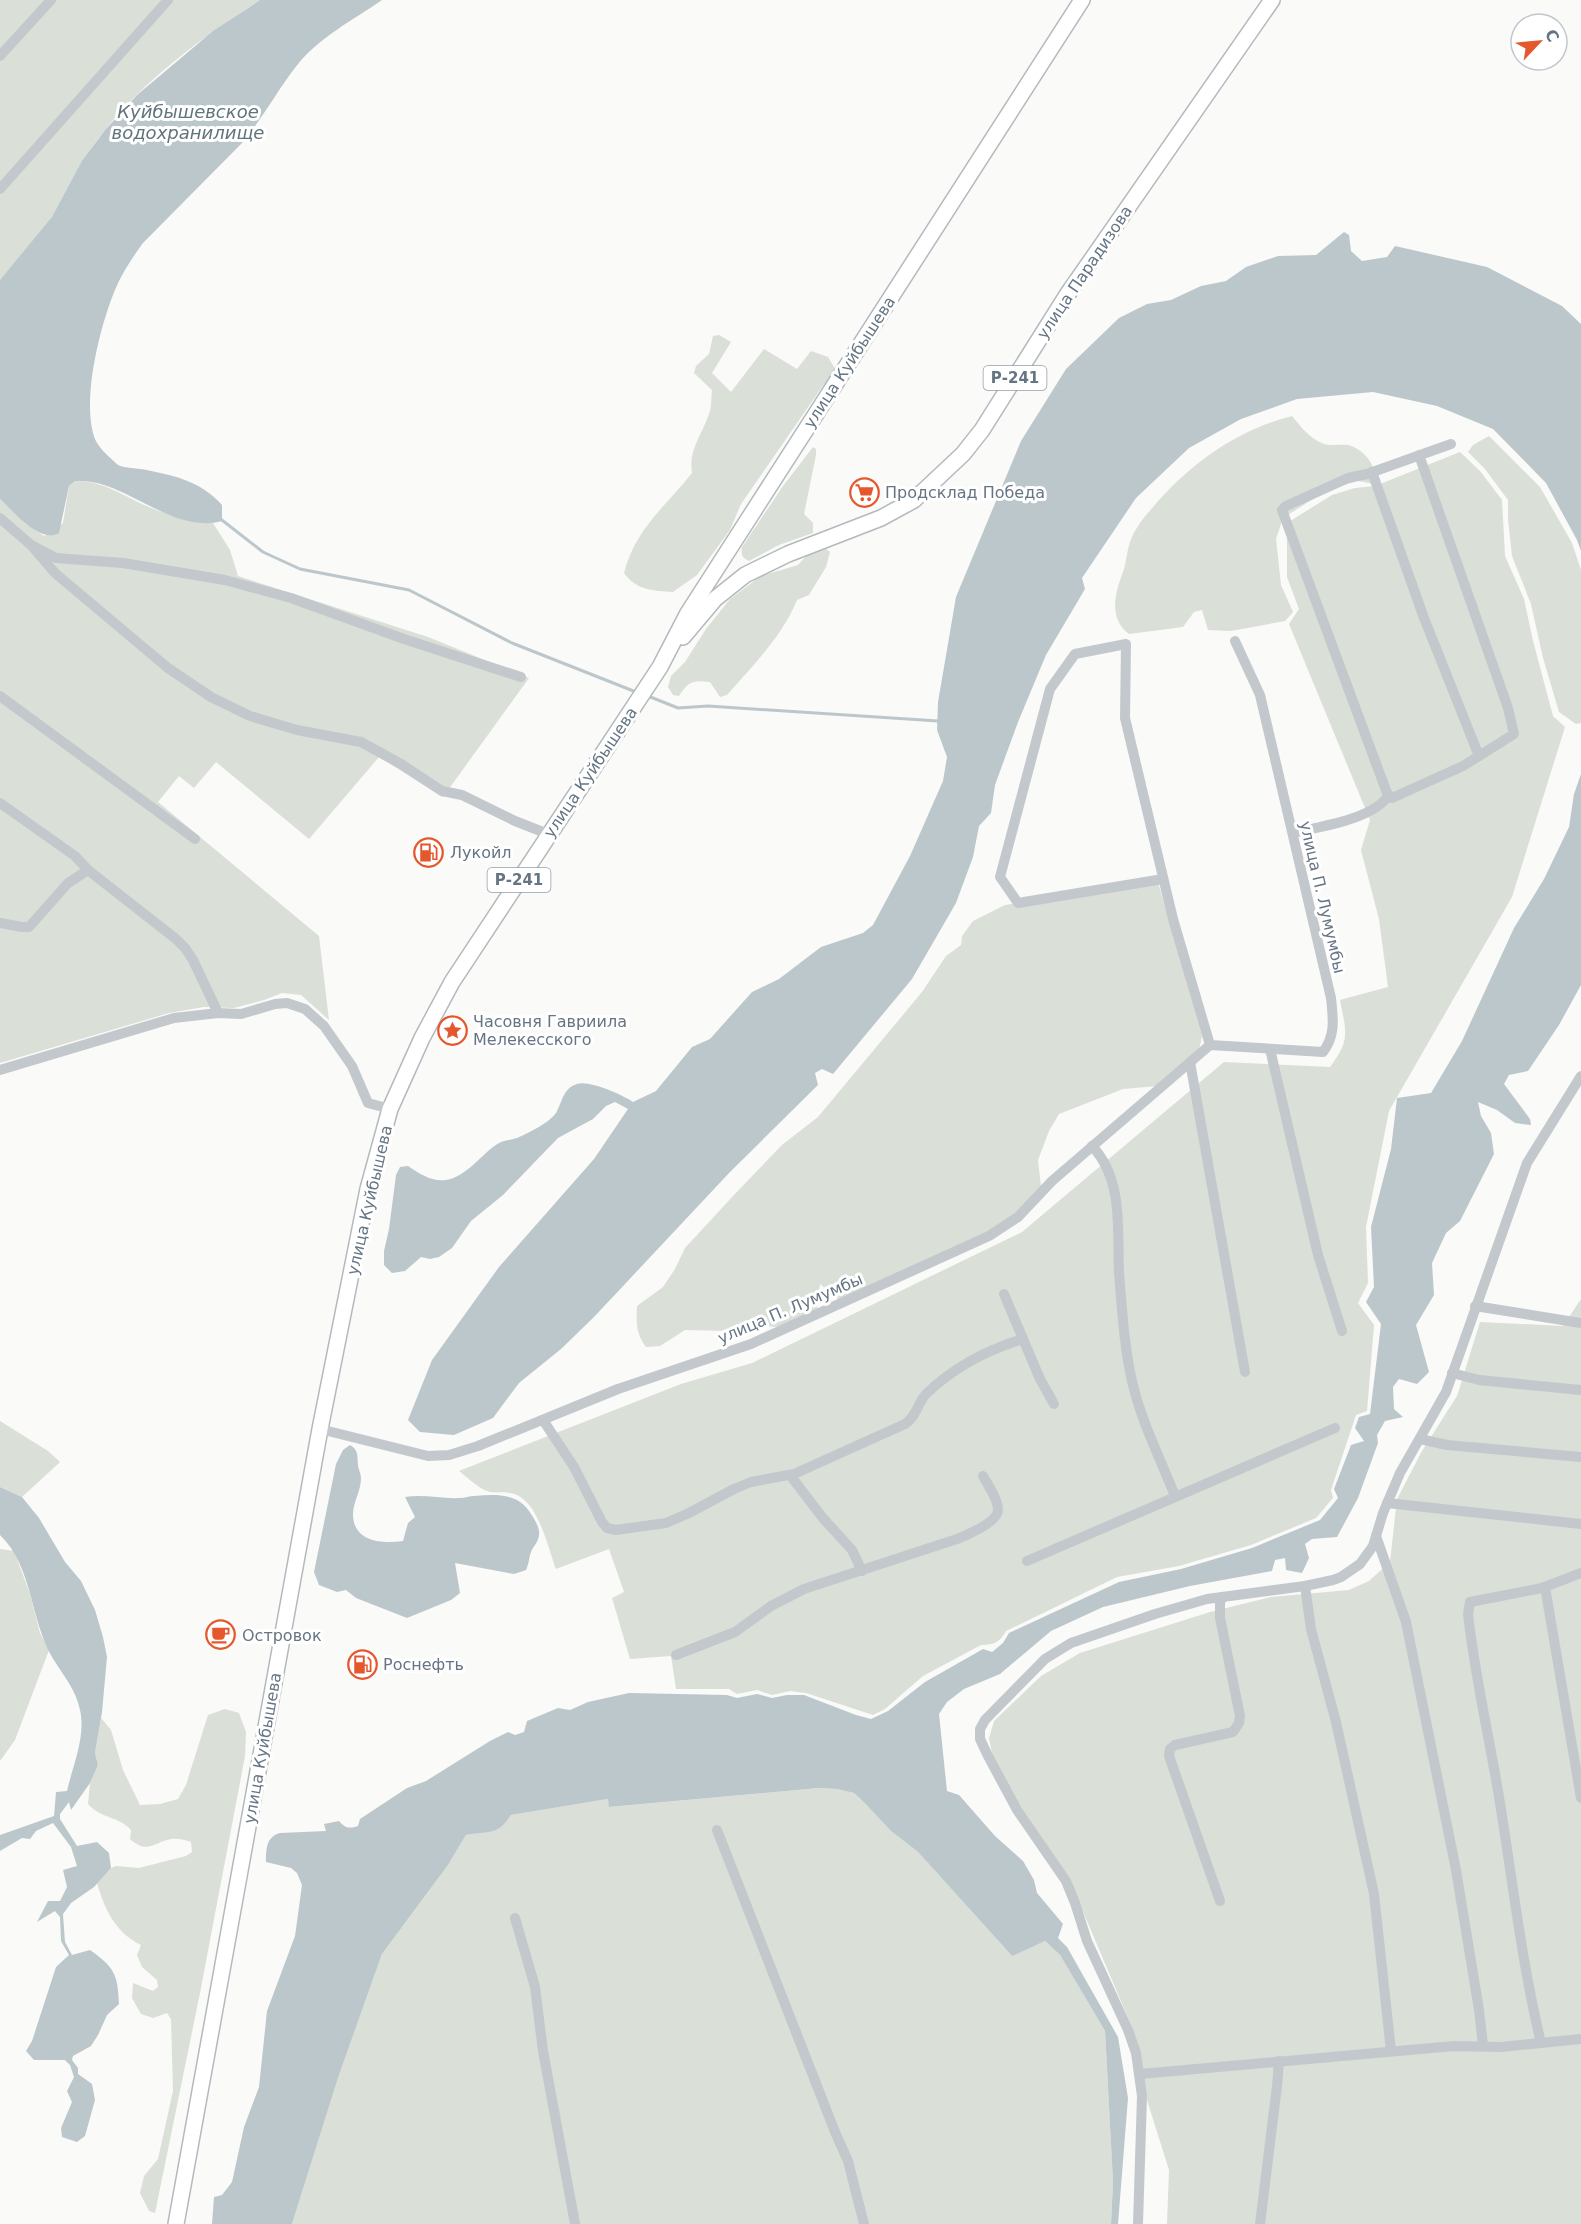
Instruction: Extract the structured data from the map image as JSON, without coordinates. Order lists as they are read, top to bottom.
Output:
{
  "streets": {
    "highway": ["улица Парадизова", "улица Куйбышева", "Р-241"],
    "street": ["улица П. Лумумбы"]
  },
  "crossings": [
    ["улица Парадизова", "улица Куйбышева"],
    ["улица Куйбышева", "улица П. Лумумбы"]
  ],
  "water": ["Куйбышевское водохранилище"],
  "places": {
    "supermarket": ["Продсклад Победа"],
    "fuel station": ["Лукойл", "Роснефть"],
    "place": ["Часовня Гавриила Мелекесского"],
    "cafe": ["Островок"]
  },
  "north": "top right"
}
